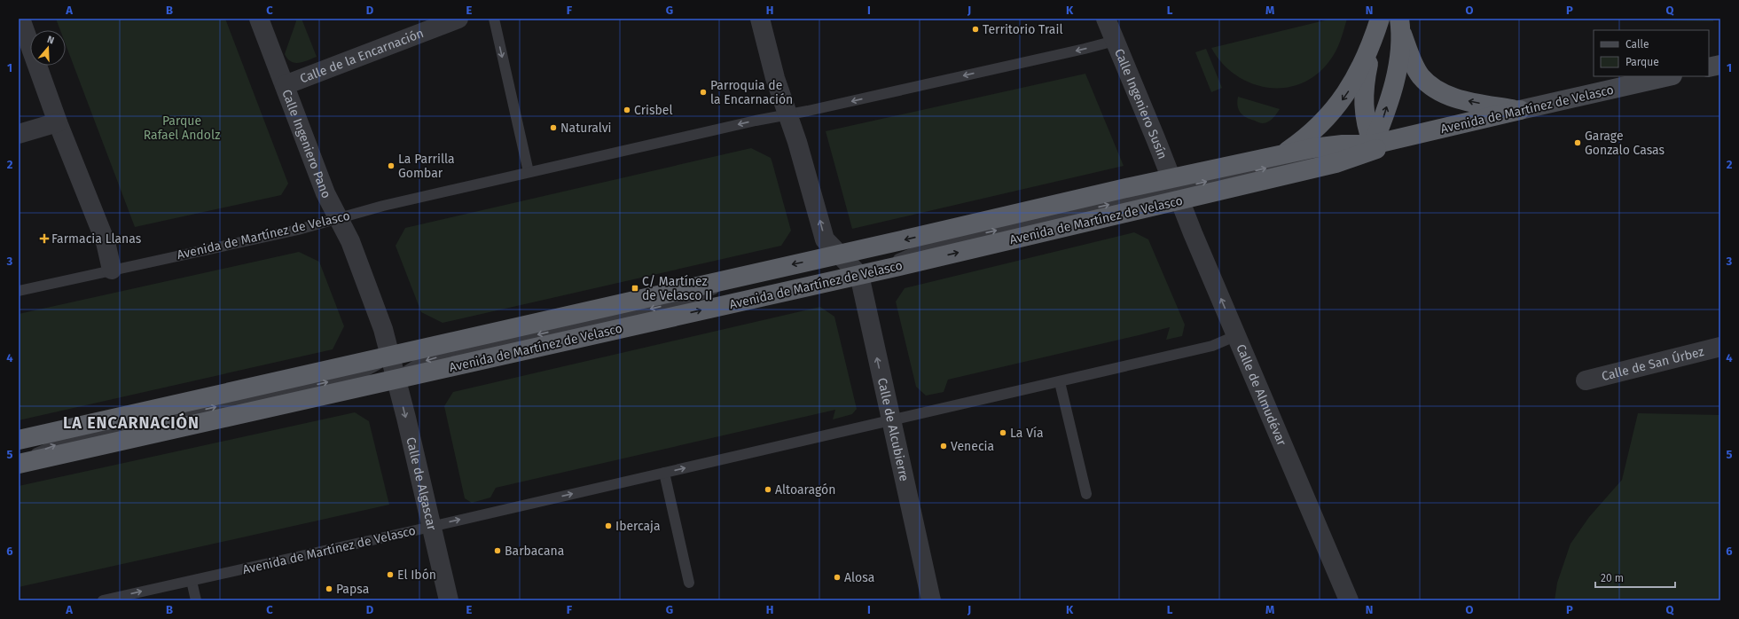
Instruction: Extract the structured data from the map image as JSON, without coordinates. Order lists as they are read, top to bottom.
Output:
{
  "streets": {
    "highway": ["Avenida de Martínez de Velasco"],
    "street": [
      "Calle de la Encarnación",
      "Calle Ingeniero Susín",
      "Calle Ingeniero Pano",
      "Calle de San Úrbez",
      "Calle de Almudévar",
      "Calle de Alcubierre",
      "Calle de Algascar"
    ]
  },
  "crossings": [
    ["Calle de la Encarnación", "Calle Ingeniero Pano"],
    ["Calle Ingeniero Susín", "Avenida de Martínez de Velasco"],
    ["Calle Ingeniero Susín", "Calle de Almudévar"],
    ["Avenida de Martínez de Velasco", "Calle Ingeniero Pano"],
    ["Avenida de Martínez de Velasco", "Calle de Almudévar"],
    ["Avenida de Martínez de Velasco", "Calle de Alcubierre"],
    ["Avenida de Martínez de Velasco", "Calle de Algascar"],
    ["Calle Ingeniero Pano", "Calle de Algascar"]
  ],
  "one_way": ["Calle de Almudévar", "Calle de Alcubierre", "Calle de Algascar"],
  "districts": ["LA ENCARNACIÓN"],
  "parks": ["Parque Rafael Andolz"],
  "places": {
    "other": [
      "Territorio Trail",
      "Parroquia de la Encarnación",
      "Crisbel",
      "Naturalvi",
      "Garage Gonzalo Casas",
      "La Parrilla Gombar",
      "La Vía",
      "Venecia",
      "Altoaragón",
      "Ibercaja",
      "Barbacana",
      "El Ibón",
      "Alosa",
      "Papsa"
    ],
    "health": ["Farmacia Llanas"],
    "transit": ["C/ Martínez de Velasco II"]
  },
  "legend": ["Calle", "Parque"],
  "scale_bar": "20 m",
  "north": "top",
  "grid": {
    "columns": [
      "A",
      "B",
      "C",
      "D",
      "E",
      "F",
      "G",
      "H",
      "I",
      "J",
      "K",
      "L",
      "M",
      "N",
      "O",
      "P",
      "Q"
    ],
    "rows": [
      "1",
      "2",
      "3",
      "4",
      "5",
      "6"
    ]
  }
}
